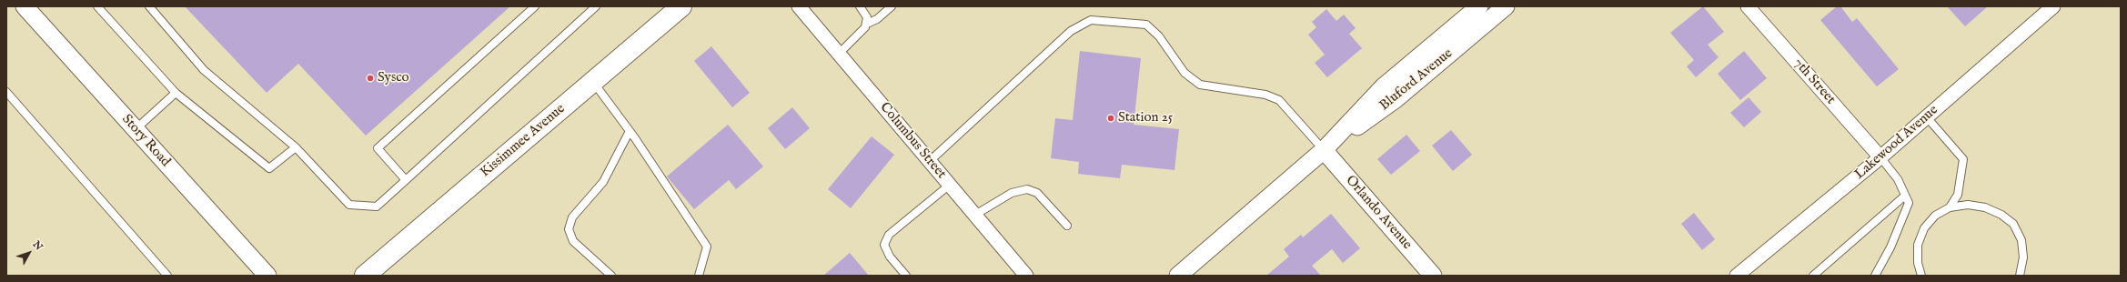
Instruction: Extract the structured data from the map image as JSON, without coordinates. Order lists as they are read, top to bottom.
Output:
{
  "streets": {
    "main road": ["Kissimmee Avenue"],
    "street": [
      "Bluford Avenue",
      "7th Street",
      "Story Road",
      "Columbus Street",
      "Lakewood Avenue",
      "Orlando Avenue"
    ]
  },
  "crossings": [
    ["Bluford Avenue", "Orlando Avenue"],
    ["7th Street", "Lakewood Avenue"]
  ],
  "places": ["Sysco", "Station 25"],
  "north": "top right"
}
